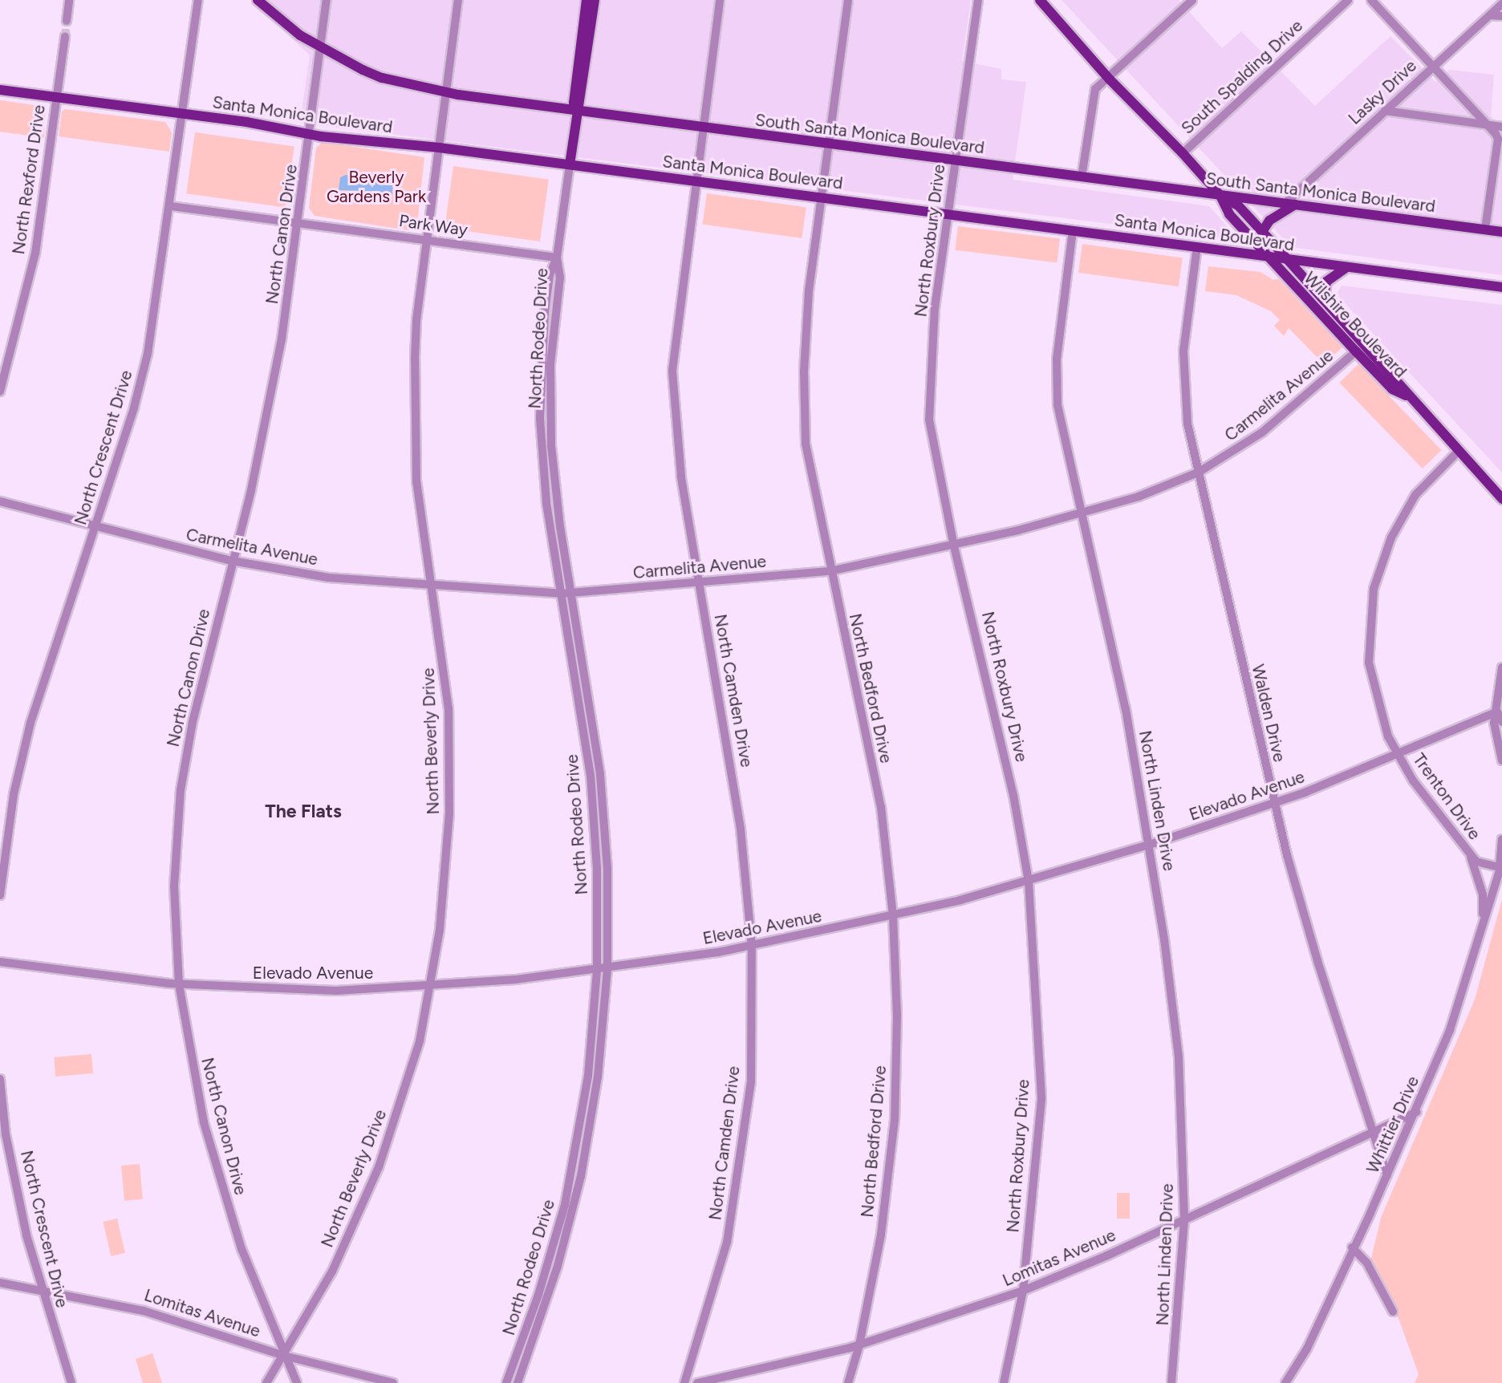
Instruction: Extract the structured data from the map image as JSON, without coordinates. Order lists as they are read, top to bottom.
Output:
{
  "streets": {
    "main road": [
      "Santa Monica Boulevard",
      "South Santa Monica Boulevard",
      "Wilshire Boulevard",
      "North Rodeo Drive"
    ],
    "street": [
      "South Spalding Drive",
      "Lasky Drive",
      "North Rexford Drive",
      "Park Way",
      "North Canon Drive",
      "North Roxbury Drive",
      "Carmelita Avenue",
      "North Crescent Drive",
      "North Bedford Drive",
      "North Camden Drive",
      "Walden Drive",
      "North Beverly Drive",
      "Elevado Avenue",
      "Trenton Drive",
      "North Linden Drive",
      "Whittier Drive",
      "Lomitas Avenue"
    ]
  },
  "crossings": [
    ["South Spalding Drive", "Wilshire Boulevard"],
    ["Lasky Drive", "South Santa Monica Boulevard"],
    ["Santa Monica Boulevard", "North Rexford Drive"],
    ["Santa Monica Boulevard", "North Canon Drive"],
    ["Santa Monica Boulevard", "North Roxbury Drive"],
    ["Santa Monica Boulevard", "Wilshire Boulevard"],
    ["Santa Monica Boulevard", "North Rodeo Drive"],
    ["Santa Monica Boulevard", "North Crescent Drive"],
    ["Santa Monica Boulevard", "North Bedford Drive"],
    ["Santa Monica Boulevard", "North Camden Drive"],
    ["Santa Monica Boulevard", "Walden Drive"],
    ["Santa Monica Boulevard", "North Beverly Drive"],
    ["Santa Monica Boulevard", "North Linden Drive"],
    ["South Santa Monica Boulevard", "North Canon Drive"],
    ["South Santa Monica Boulevard", "North Roxbury Drive"],
    ["South Santa Monica Boulevard", "Wilshire Boulevard"],
    ["South Santa Monica Boulevard", "North Rodeo Drive"],
    ["South Santa Monica Boulevard", "North Bedford Drive"],
    ["South Santa Monica Boulevard", "North Camden Drive"],
    ["South Santa Monica Boulevard", "North Beverly Drive"],
    ["Park Way", "North Canon Drive"],
    ["Park Way", "North Rodeo Drive"],
    ["Park Way", "North Crescent Drive"],
    ["Park Way", "North Beverly Drive"],
    ["North Canon Drive", "Carmelita Avenue"],
    ["North Canon Drive", "North Beverly Drive"],
    ["North Canon Drive", "Elevado Avenue"],
    ["North Canon Drive", "Lomitas Avenue"],
    ["North Roxbury Drive", "Carmelita Avenue"],
    ["North Roxbury Drive", "Elevado Avenue"],
    ["North Roxbury Drive", "Lomitas Avenue"],
    ["Wilshire Boulevard", "Carmelita Avenue"],
    ["Wilshire Boulevard", "Trenton Drive"],
    ["North Rodeo Drive", "Carmelita Avenue"],
    ["North Rodeo Drive", "Elevado Avenue"],
    ["Carmelita Avenue", "North Crescent Drive"],
    ["Carmelita Avenue", "North Bedford Drive"],
    ["Carmelita Avenue", "North Camden Drive"],
    ["Carmelita Avenue", "Walden Drive"],
    ["Carmelita Avenue", "North Beverly Drive"],
    ["Carmelita Avenue", "North Linden Drive"],
    ["North Crescent Drive", "Lomitas Avenue"],
    ["North Bedford Drive", "Elevado Avenue"],
    ["North Bedford Drive", "Lomitas Avenue"],
    ["North Camden Drive", "Elevado Avenue"],
    ["Walden Drive", "Elevado Avenue"],
    ["Walden Drive", "Whittier Drive"],
    ["Walden Drive", "Lomitas Avenue"],
    ["North Beverly Drive", "Elevado Avenue"],
    ["North Beverly Drive", "Lomitas Avenue"],
    ["Elevado Avenue", "Trenton Drive"],
    ["Elevado Avenue", "North Linden Drive"],
    ["Trenton Drive", "Whittier Drive"],
    ["North Linden Drive", "Lomitas Avenue"],
    ["Whittier Drive", "Lomitas Avenue"]
  ],
  "districts": ["The Flats"],
  "parks": ["Beverly Gardens Park"]
}
